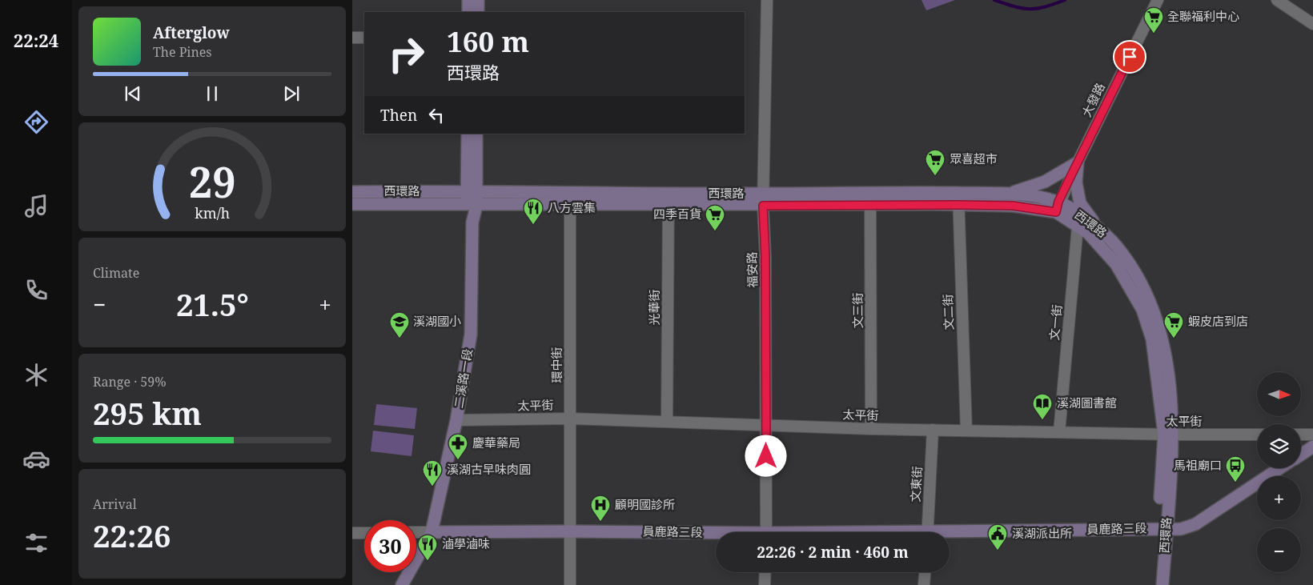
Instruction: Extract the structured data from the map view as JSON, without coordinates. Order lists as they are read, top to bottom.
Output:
{
  "streets": {
    "street": [
      "大發路",
      "西環路",
      "福安路",
      "光華街",
      "文三街",
      "文二街",
      "文一街",
      "環中街",
      "二溪路一段",
      "太平街",
      "文東街",
      "員鹿路三段"
    ]
  },
  "crossings": [
    ["大發路", "西環路"],
    ["西環路", "福安路"],
    ["西環路", "光華街"],
    ["西環路", "文三街"],
    ["西環路", "文二街"],
    ["西環路", "文一街"],
    ["西環路", "環中街"],
    ["西環路", "二溪路一段"],
    ["西環路", "太平街"],
    ["西環路", "員鹿路三段"],
    ["福安路", "太平街"],
    ["光華街", "太平街"],
    ["文三街", "太平街"],
    ["文二街", "太平街"],
    ["文一街", "太平街"],
    ["環中街", "太平街"],
    ["環中街", "員鹿路三段"],
    ["二溪路一段", "太平街"],
    ["二溪路一段", "員鹿路三段"],
    ["太平街", "文東街"]
  ],
  "places": {
    "supermarket": [
      "全聯福利中心",
      "眾喜超市",
      "四季百貨",
      "蝦皮店到店"
    ],
    "restaurant": ["八方雲集", "溪湖古早味肉圓", "滷學滷味"],
    "school or university": ["溪湖國小"],
    "library": ["溪湖圖書館"],
    "pharmacy": ["慶華藥局"],
    "bus stop": ["馬祖廟口"],
    "hospital": ["顧明國診所"],
    "public building": ["溪湖派出所"]
  },
  "north": "right",
  "page": {
    "tabs": "22:24",
    "turn": ["160 m", "西環路"],
    "song": ["Afterglow", "The Pines"],
    "then": "Then",
    "tile": [
      "Climate",
      ["Range · 59%", "295 km"],
      ["Arrival", "22:26"]
    ],
    "heat": ["−", "21.5°", "+"],
    "map_buttons": ["+", "−"],
    "limit": "30",
    "trip": "22:26 · 2 min · 460 m",
    "gauge": ["29", "km/h"]
  }
}
